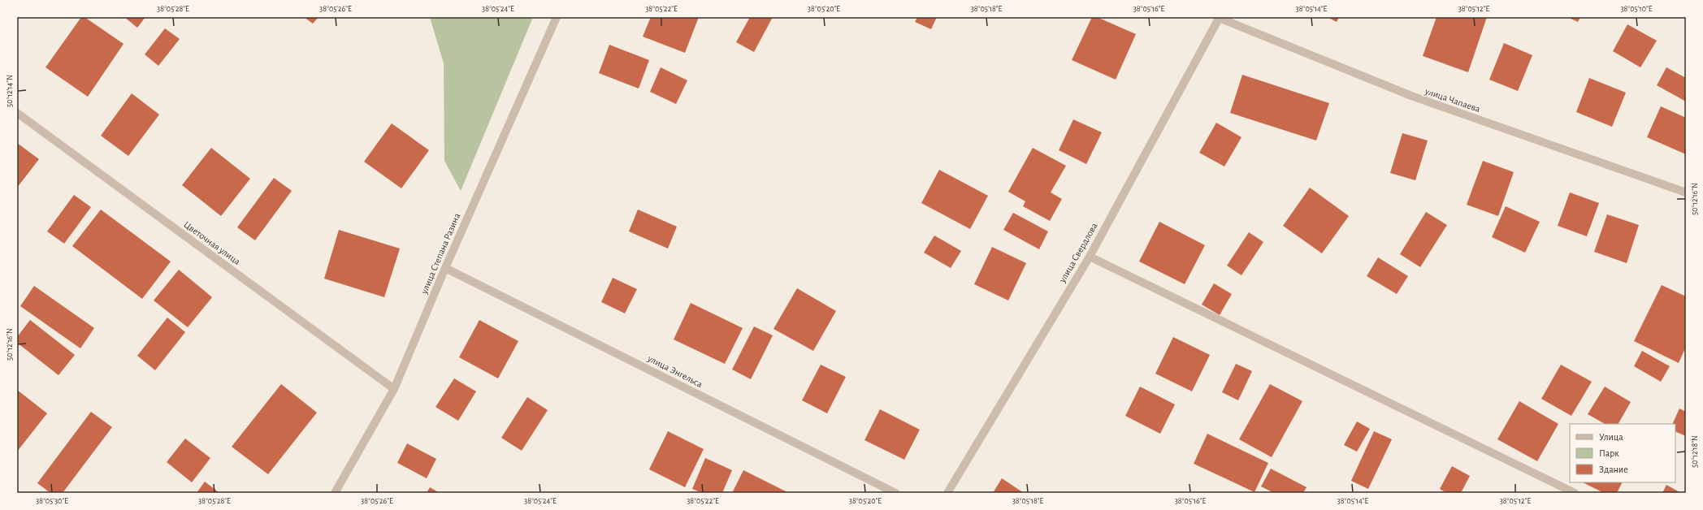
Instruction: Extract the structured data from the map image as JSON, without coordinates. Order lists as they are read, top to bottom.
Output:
{
  "streets": {
    "street": [
      "улица Чапаева",
      "Цветочная улица",
      "улица Свердлова",
      "улица Степана Разина",
      "улица Энгельса"
    ]
  },
  "crossings": [
    ["улица Чапаева", "улица Свердлова"],
    ["Цветочная улица", "улица Степана Разина"],
    ["улица Степана Разина", "улица Энгельса"]
  ],
  "legend": ["Улица", "Парк", "Здание"],
  "coordinates": [
    "38°05'28\"E",
    "38°05'26\"E",
    "38°05'24\"E",
    "38°05'22\"E",
    "38°05'20\"E",
    "38°05'18\"E",
    "38°05'16\"E",
    "38°05'14\"E",
    "38°05'12\"E",
    "38°05'10\"E",
    "50°12'14\"N",
    "50°12'16\"N",
    "50°12'18\"N",
    "38°05'30\"E"
  ]
}
